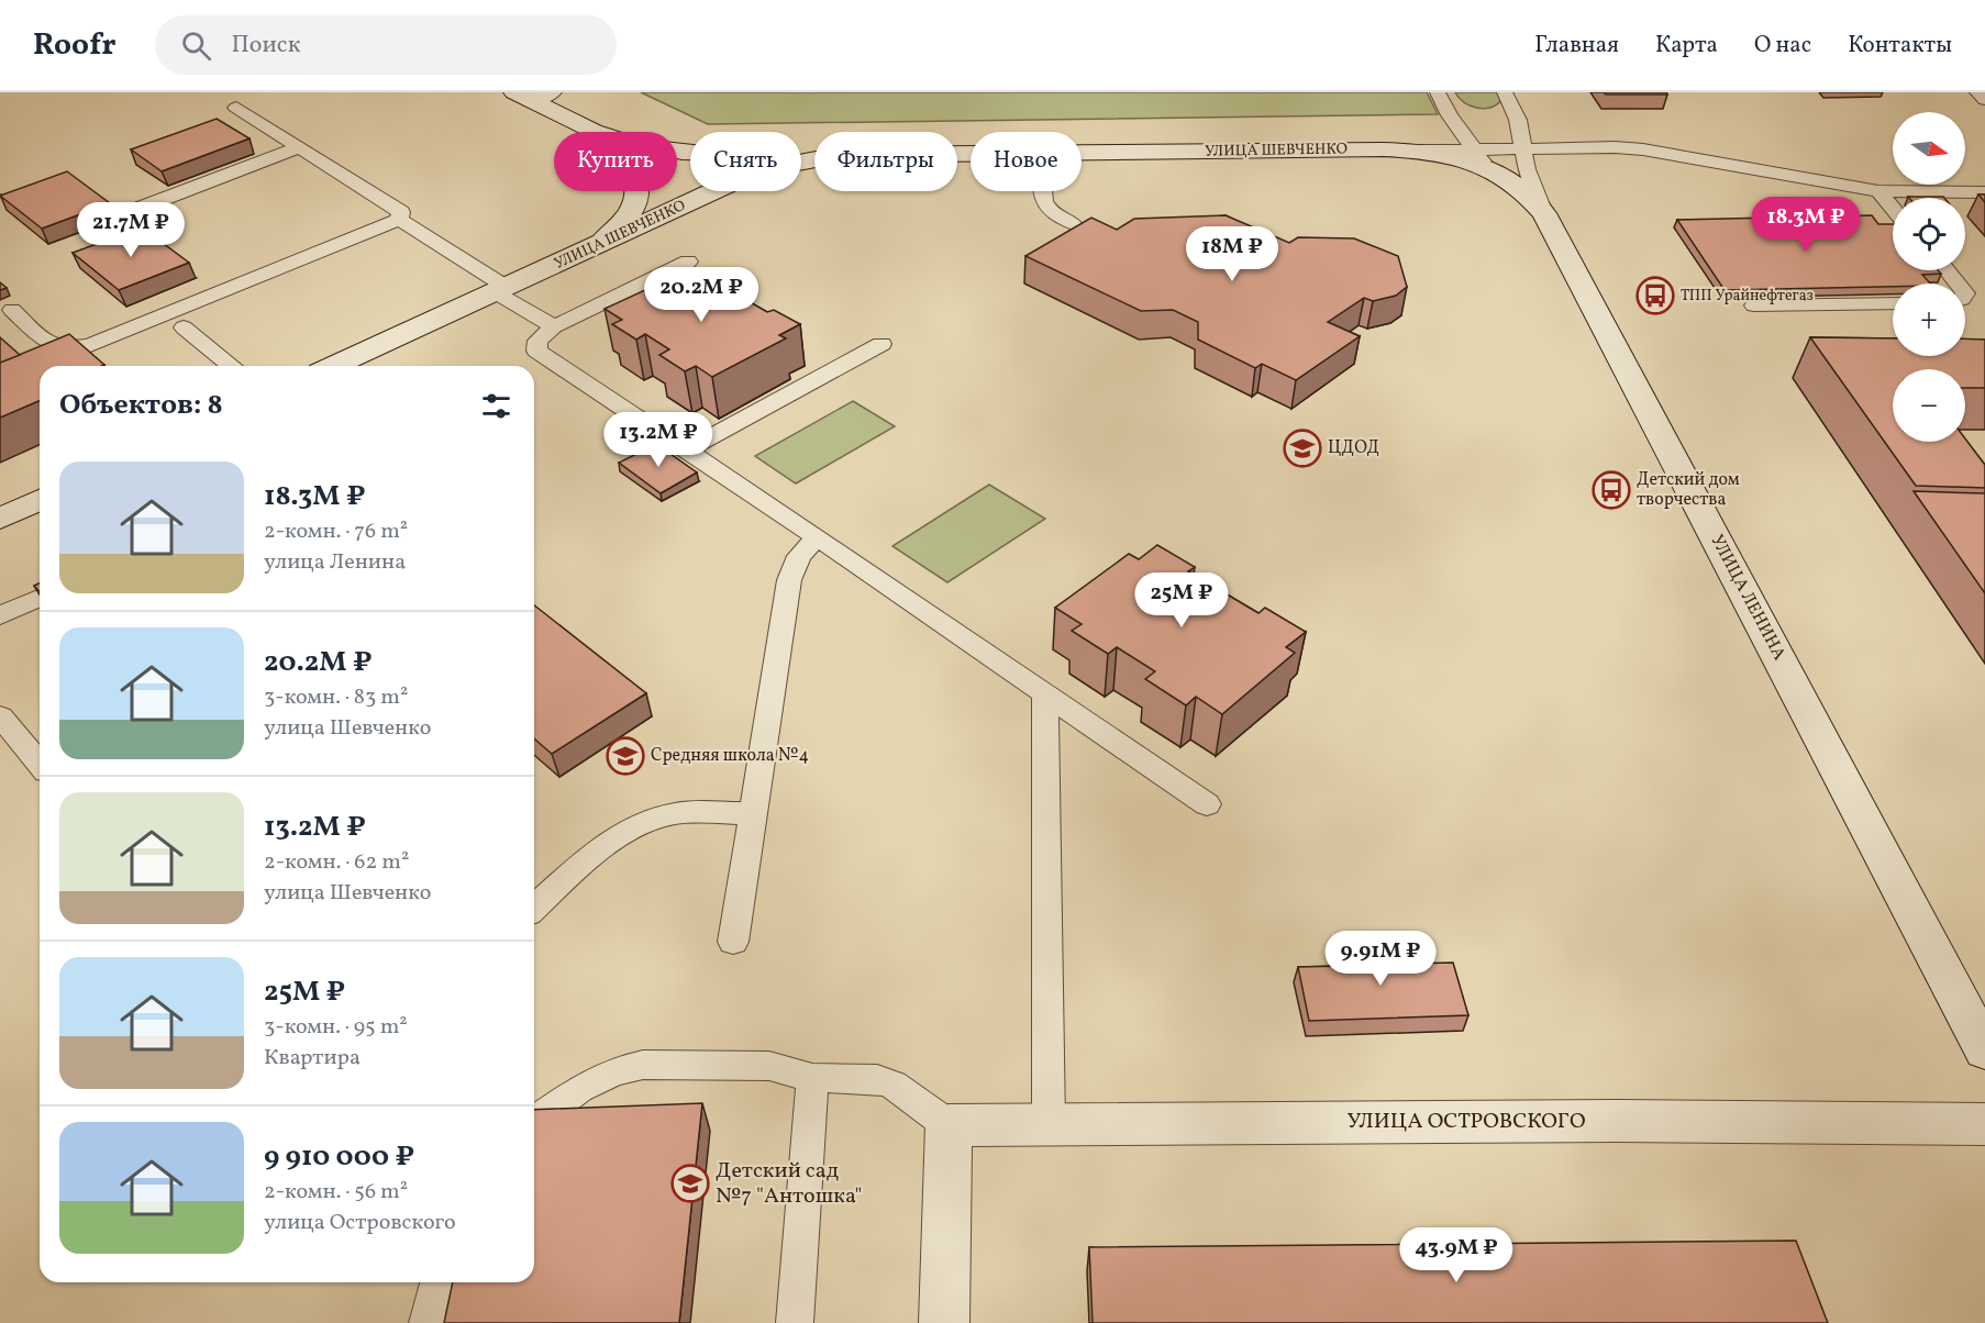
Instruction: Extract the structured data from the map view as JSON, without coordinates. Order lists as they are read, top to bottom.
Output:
{
  "streets": {
    "main road": ["УЛИЦА ШЕВЧЕНКО", "УЛИЦА ЛЕНИНА", "УЛИЦА ОСТРОВСКОГО"]
  },
  "crossings": [
    ["УЛИЦА ШЕВЧЕНКО", "УЛИЦА ЛЕНИНА"]
  ],
  "places": {
    "bus stop": ["ТПП Урайнефтегаз", "Детский дом творчества"],
    "school or university": ["ЦДОД", "Средняя школа №4", "Детский сад №7 \"Антошка\""]
  },
  "north": "right",
  "page": {
    "header": "Roofr",
    "search": "Поиск",
    "nav": [
      "Главная",
      "Карта",
      "О нас",
      "Контакты"
    ],
    "map_buttons": ["+", "−"],
    "chip": [
      "Купить",
      "Снять",
      "Фильтры",
      "Новое"
    ],
    "price": [
      "18.3M ₽",
      "21.7M ₽",
      "18M ₽",
      "20.2M ₽",
      "13.2M ₽",
      "25M ₽",
      "9.91M ₽",
      "43.9M ₽"
    ],
    "heading": "Объектов: 8",
    "list": [
      {
        "name": "18.3M ₽",
        "note": "2-комн. · 76 m² · улица Ленина"
      },
      {
        "name": "20.2M ₽",
        "note": "3-комн. · 83 m² · улица Шевченко"
      },
      {
        "name": "13.2M ₽",
        "note": "2-комн. · 62 m² · улица Шевченко"
      },
      {
        "name": "25M ₽",
        "note": "3-комн. · 95 m² · Квартира"
      },
      {
        "name": "9 910 000 ₽",
        "note": "2-комн. · 56 m² · улица Островского"
      }
    ]
  }
}
